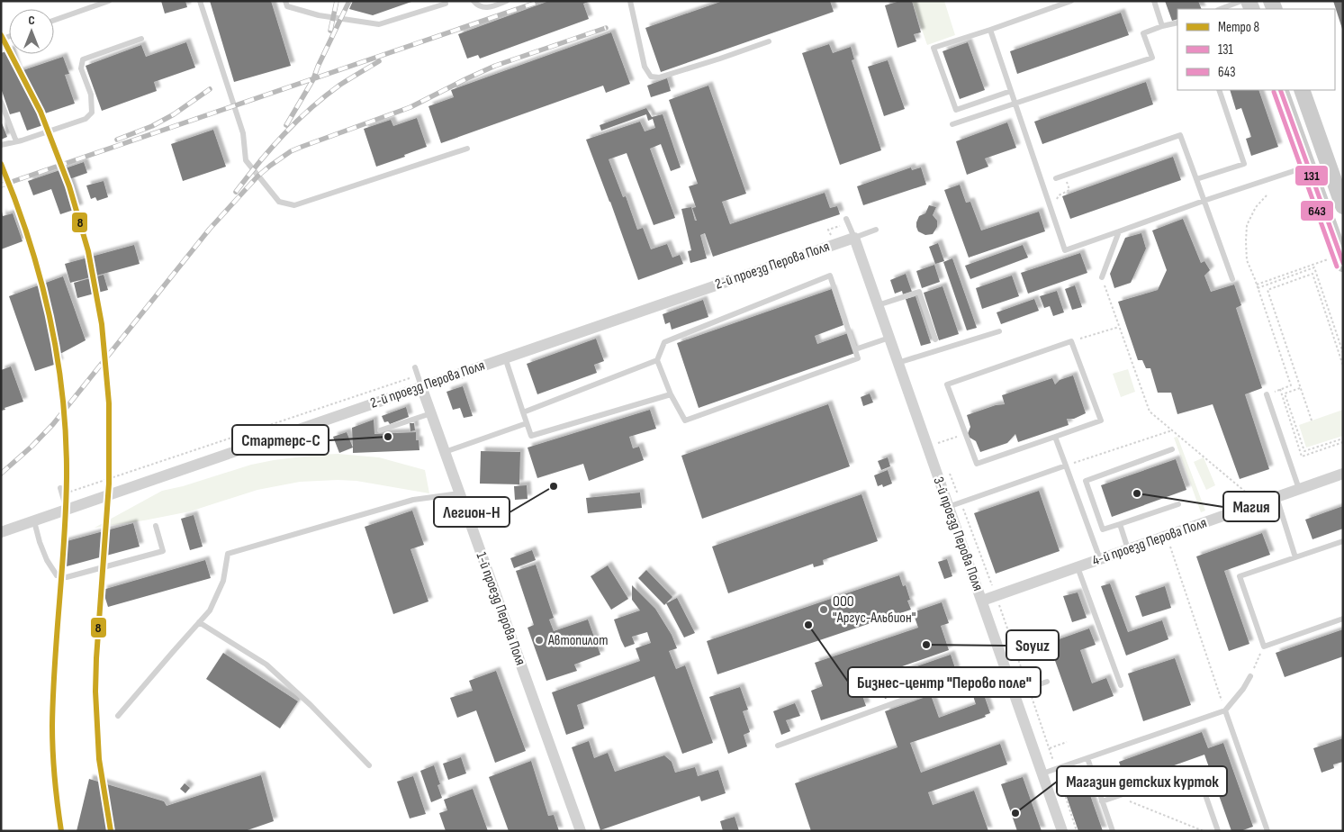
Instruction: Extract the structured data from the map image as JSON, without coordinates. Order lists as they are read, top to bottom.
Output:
{
  "streets": {
    "street": [
      "2-й проезд Перова Поля",
      "3-й проезд Перова Поля",
      "4-й проезд Перова Поля",
      "1-й проезд Перова Поля"
    ]
  },
  "crossings": [
    ["2-й проезд Перова Поля", "3-й проезд Перова Поля"],
    ["2-й проезд Перова Поля", "1-й проезд Перова Поля"],
    ["3-й проезд Перова Поля", "4-й проезд Перова Поля"]
  ],
  "places": [
    "Стартерс-С",
    "Легион-Н",
    "Магия",
    "ООО \"Аргус-Альбион\"",
    "Бизнес-центр \"Перово поле\"",
    "Автопилот",
    "Soyuz",
    "Магазин детских курток"
  ],
  "lines": ["metro line 8", "transit line 131", "transit line 643"],
  "legend": ["Метро 8", "131", "643"],
  "north": "top"
}
